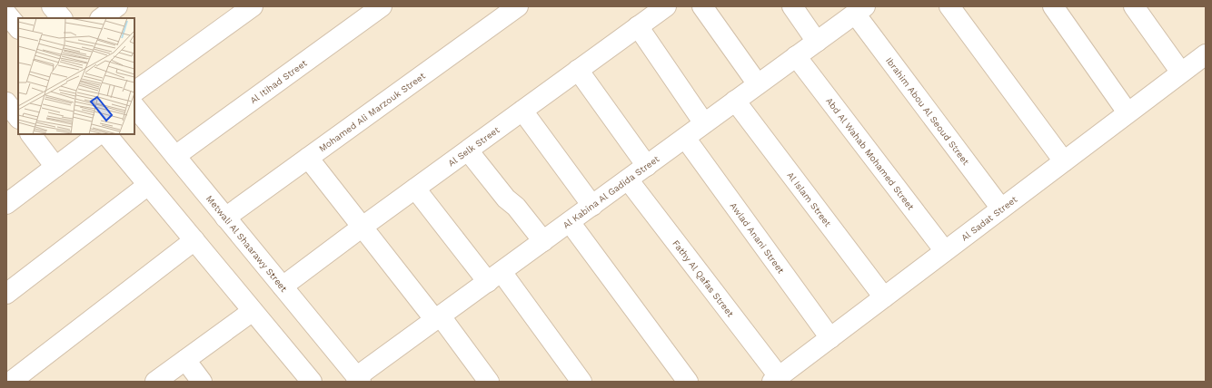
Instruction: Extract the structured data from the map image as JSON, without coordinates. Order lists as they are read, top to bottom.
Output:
{
  "streets": {
    "street": [
      "Al Itihad Street",
      "Mohamed Ali Marzouk Street",
      "Ibrahim Abou Al Seoud Street",
      "Al Selk Street",
      "Abd Al Wahab Mohamed Street",
      "Al Kabina Al Gadida Street",
      "Al Islam Street",
      "Al Sadat Street",
      "Awlad Anani Street",
      "Metwali Al Shaarawy Street",
      "Fathy Al Qafas Street"
    ]
  },
  "crossings": [
    ["Al Itihad Street", "Metwali Al Shaarawy Street"],
    ["Mohamed Ali Marzouk Street", "Metwali Al Shaarawy Street"],
    ["Ibrahim Abou Al Seoud Street", "Al Kabina Al Gadida Street"],
    ["Ibrahim Abou Al Seoud Street", "Al Sadat Street"],
    ["Al Selk Street", "Metwali Al Shaarawy Street"],
    ["Abd Al Wahab Mohamed Street", "Al Kabina Al Gadida Street"],
    ["Abd Al Wahab Mohamed Street", "Al Sadat Street"],
    ["Al Kabina Al Gadida Street", "Al Islam Street"],
    ["Al Kabina Al Gadida Street", "Awlad Anani Street"],
    ["Al Kabina Al Gadida Street", "Metwali Al Shaarawy Street"],
    ["Al Kabina Al Gadida Street", "Fathy Al Qafas Street"],
    ["Al Islam Street", "Al Sadat Street"],
    ["Al Sadat Street", "Awlad Anani Street"],
    ["Al Sadat Street", "Fathy Al Qafas Street"]
  ]
}
